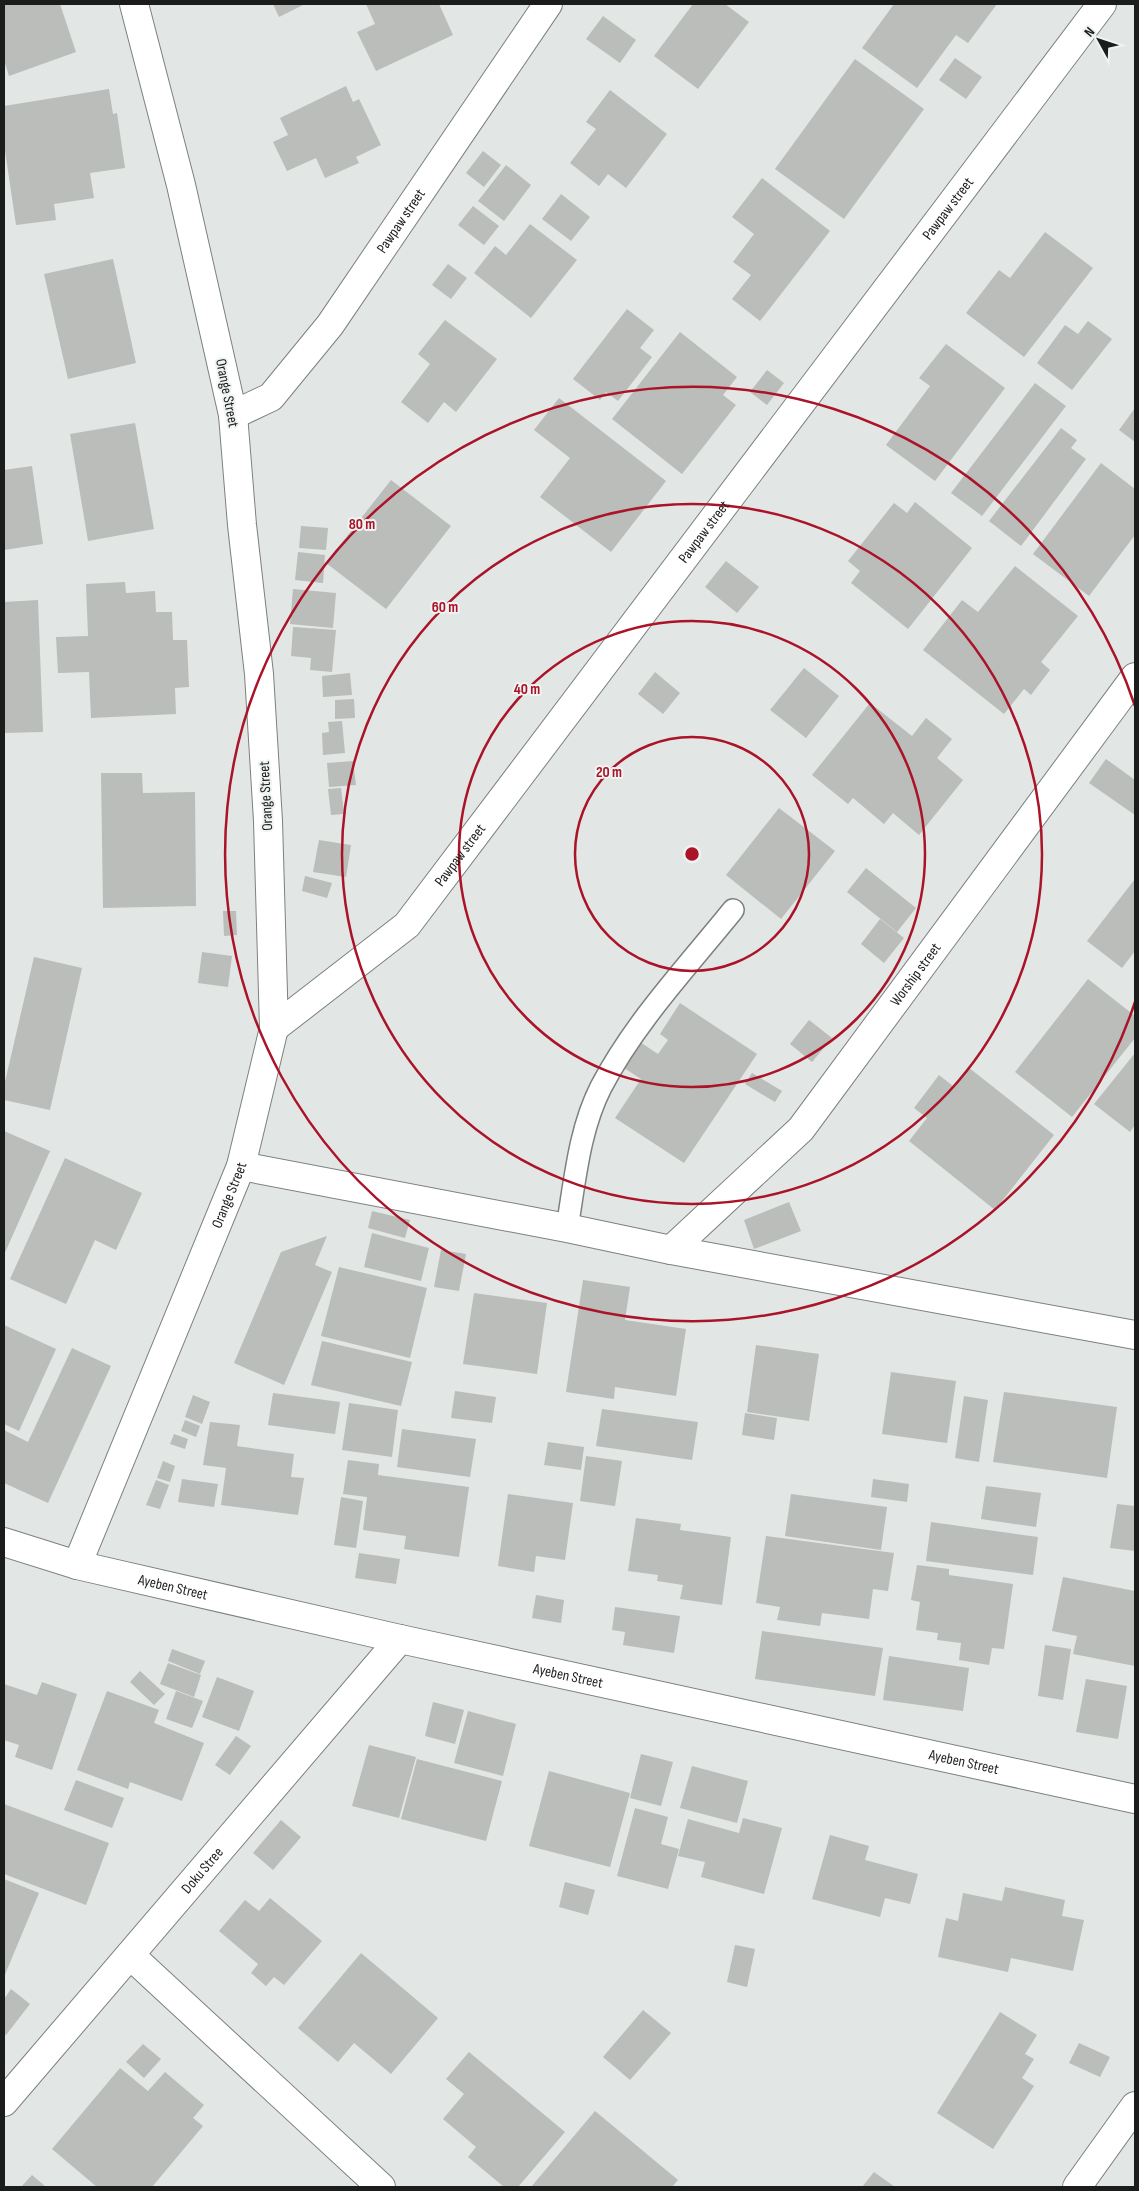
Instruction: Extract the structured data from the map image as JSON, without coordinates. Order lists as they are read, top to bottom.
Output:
{
  "streets": {
    "street": [
      "Pawpaw street",
      "Orange Street",
      "Worship street",
      "Ayeben Street",
      "Doku Stree"
    ]
  },
  "crossings": [
    ["Pawpaw street", "Orange Street"],
    ["Orange Street", "Ayeben Street"],
    ["Ayeben Street", "Doku Stree"]
  ],
  "north": "top left",
  "rings": [
    "80 m",
    "60 m",
    "40 m",
    "20 m"
  ]
}
